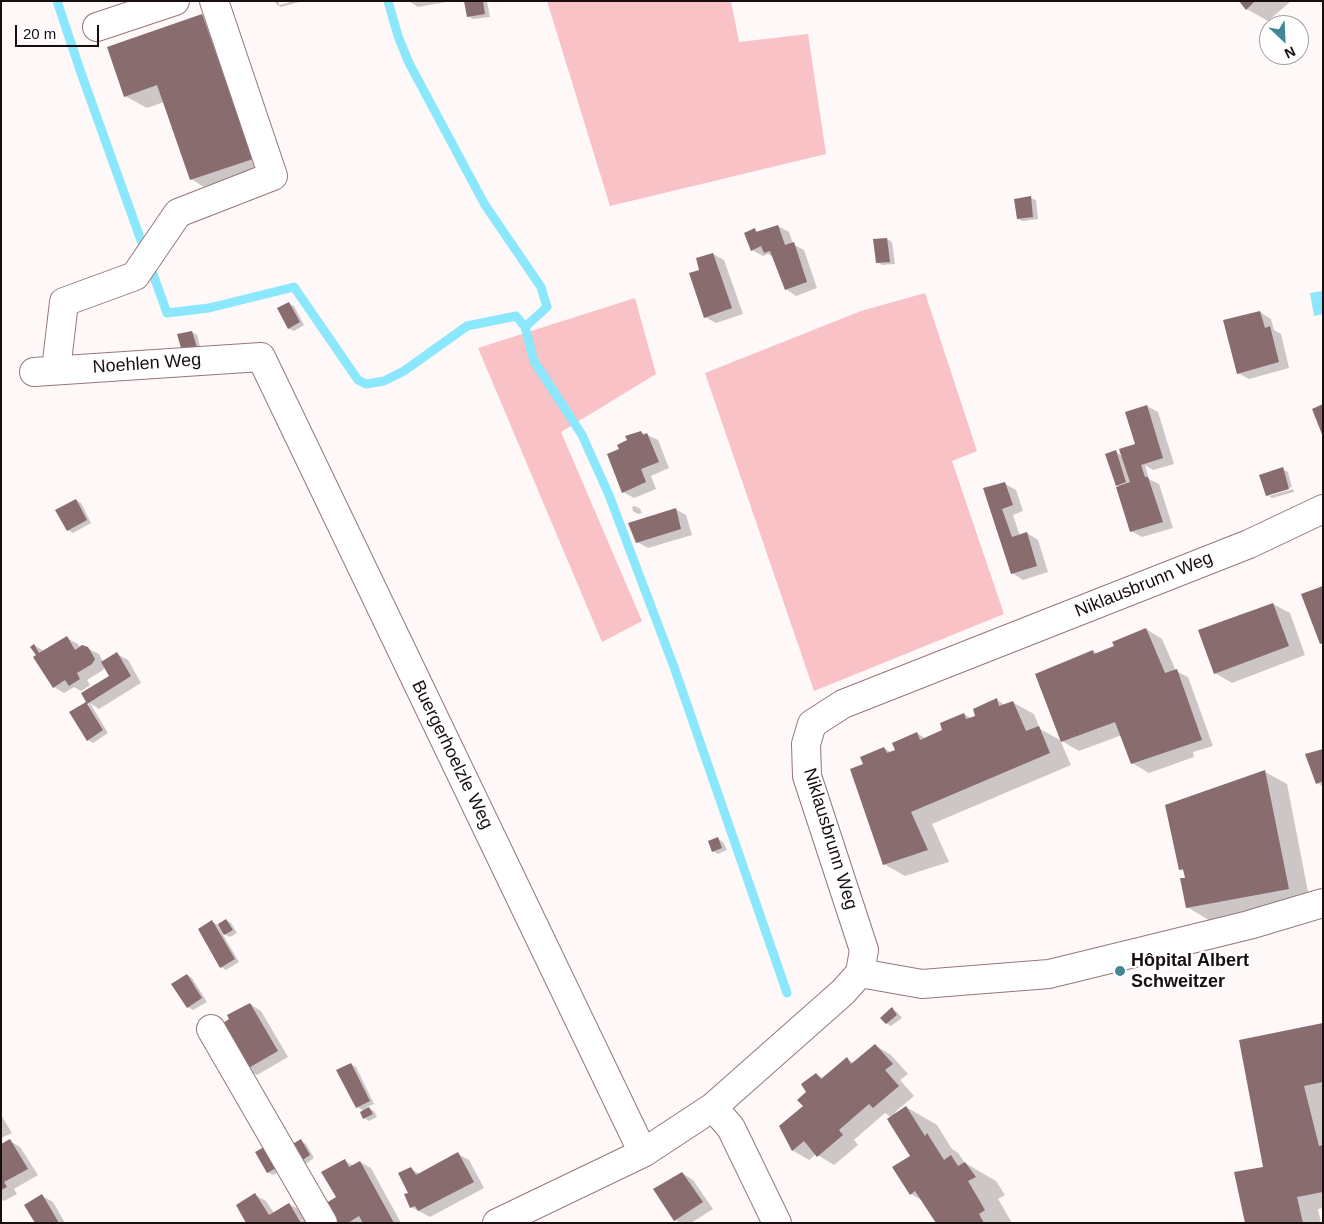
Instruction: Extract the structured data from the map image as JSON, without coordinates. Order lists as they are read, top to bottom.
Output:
{
  "streets": {
    "street": ["Noehlen Weg", "Niklausbrunn Weg", "Buergerhoelzle Weg"]
  },
  "crossings": [
    ["Noehlen Weg", "Buergerhoelzle Weg"]
  ],
  "places": ["Hôpital Albert Schweitzer"],
  "scale_bar": "20 m",
  "north": "bottom right"
}
